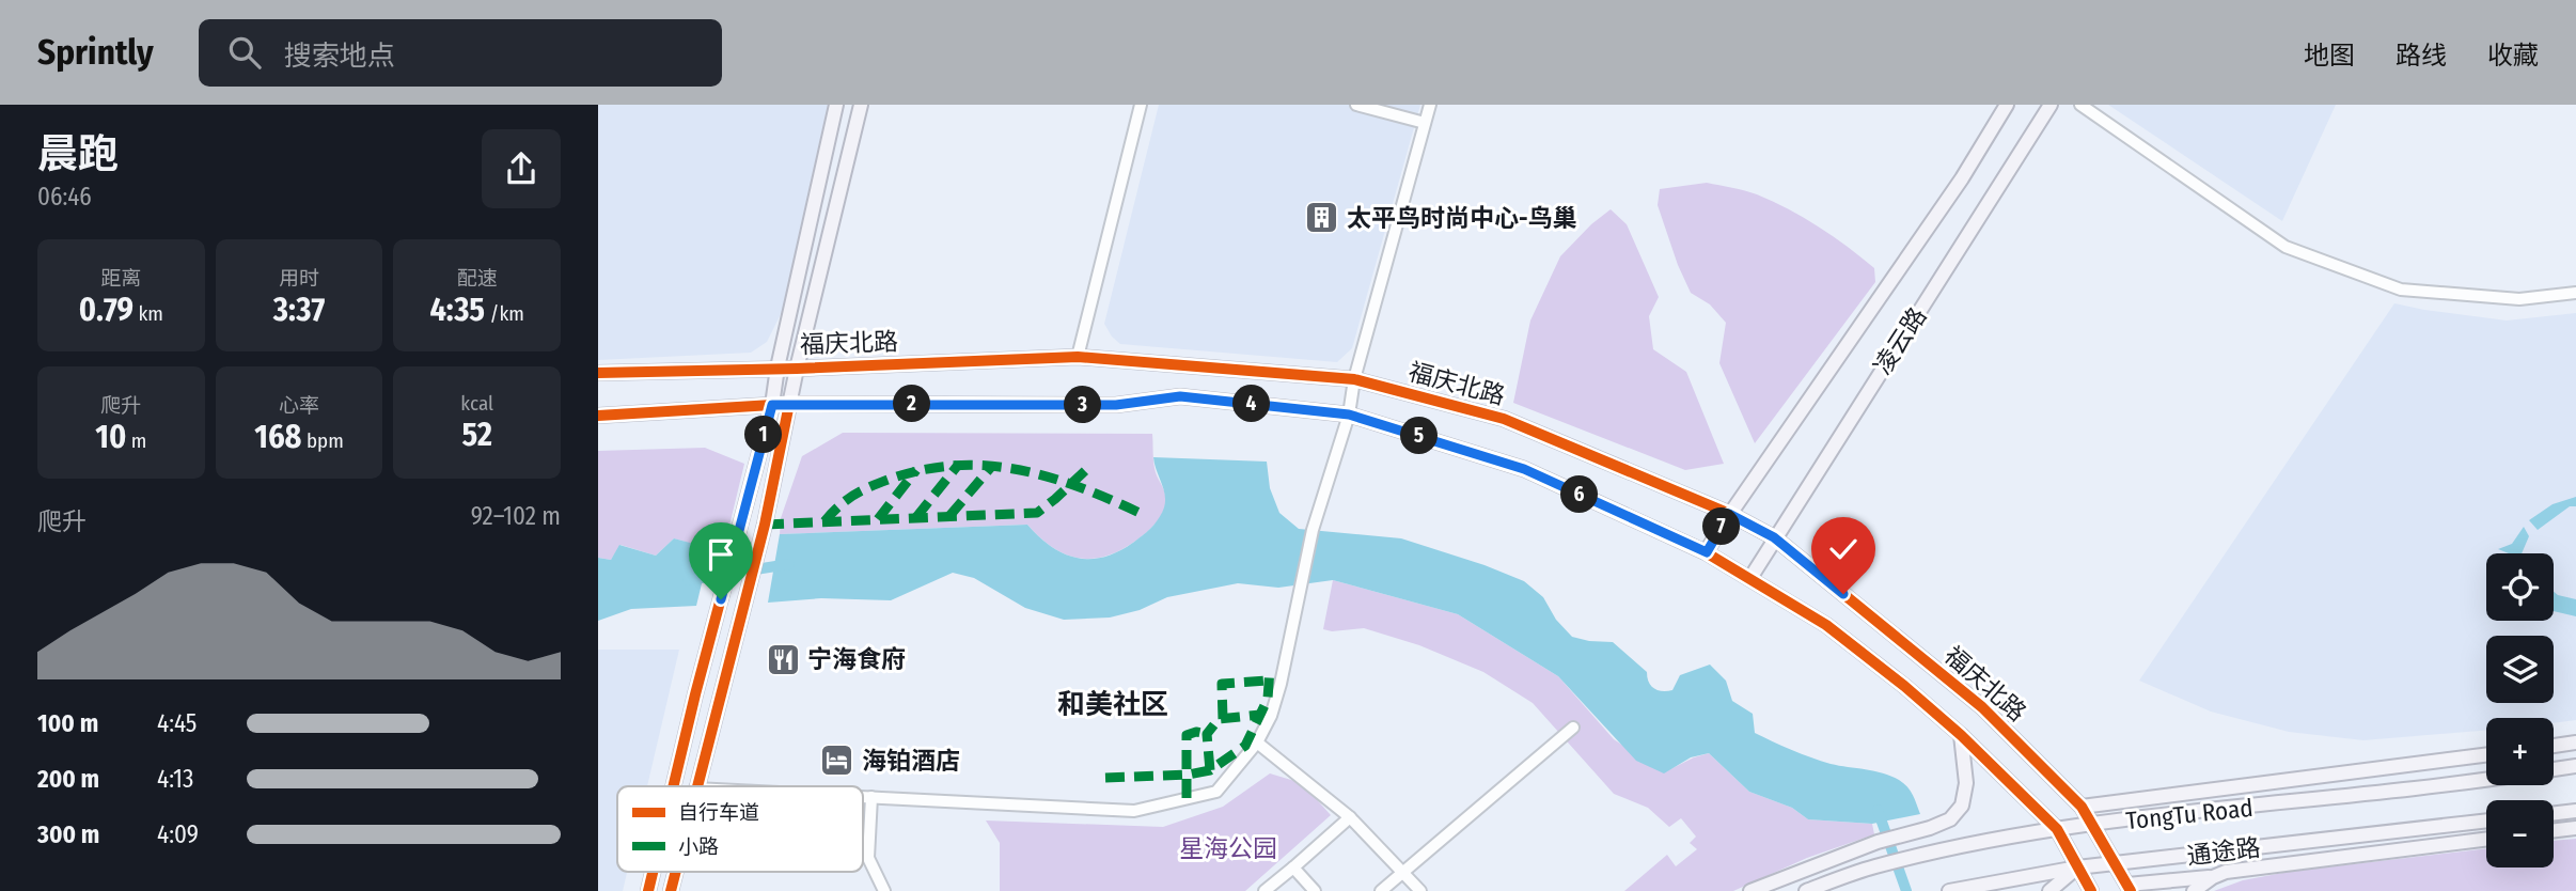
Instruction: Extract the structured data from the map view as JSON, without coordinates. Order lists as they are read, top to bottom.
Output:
{
  "streets": {
    "main road": [
      "凌云路",
      "福庆北路",
      "TongTu Road",
      "通途路"
    ]
  },
  "crossings": [
    ["凌云路", "福庆北路"],
    ["福庆北路", "TongTu Road"],
    ["福庆北路", "通途路"]
  ],
  "districts": ["和美社区"],
  "parks": ["星海公园"],
  "places": {
    "building": ["太平鸟时尚中心-鸟巢"],
    "restaurant": ["宁海食府"],
    "hotel": ["海铂酒店"]
  },
  "legend": ["自行车道", "小路"],
  "page": {
    "header": "Sprintly",
    "search": "搜索地点",
    "nav": ["地图", "路线", "收藏"],
    "heading": ["晨跑", "06:46"],
    "stats": [
      ["距离", "0.79 km"],
      ["用时", "3:37"],
      ["配速", "4:35 /km"],
      ["爬升", "10 m"],
      ["心率", "168 bpm"],
      ["kcal", "52"]
    ],
    "pins": [
      "2",
      "4",
      "3",
      "1",
      "5",
      "6",
      "7"
    ],
    "chart": ["爬升", "92–102 m"],
    "map_buttons": ["+", "−"],
    "list": [
      {
        "name": "100 m",
        "note": "4:45"
      },
      {
        "name": "200 m",
        "note": "4:13"
      },
      {
        "name": "300 m",
        "note": "4:09"
      }
    ]
  }
}
